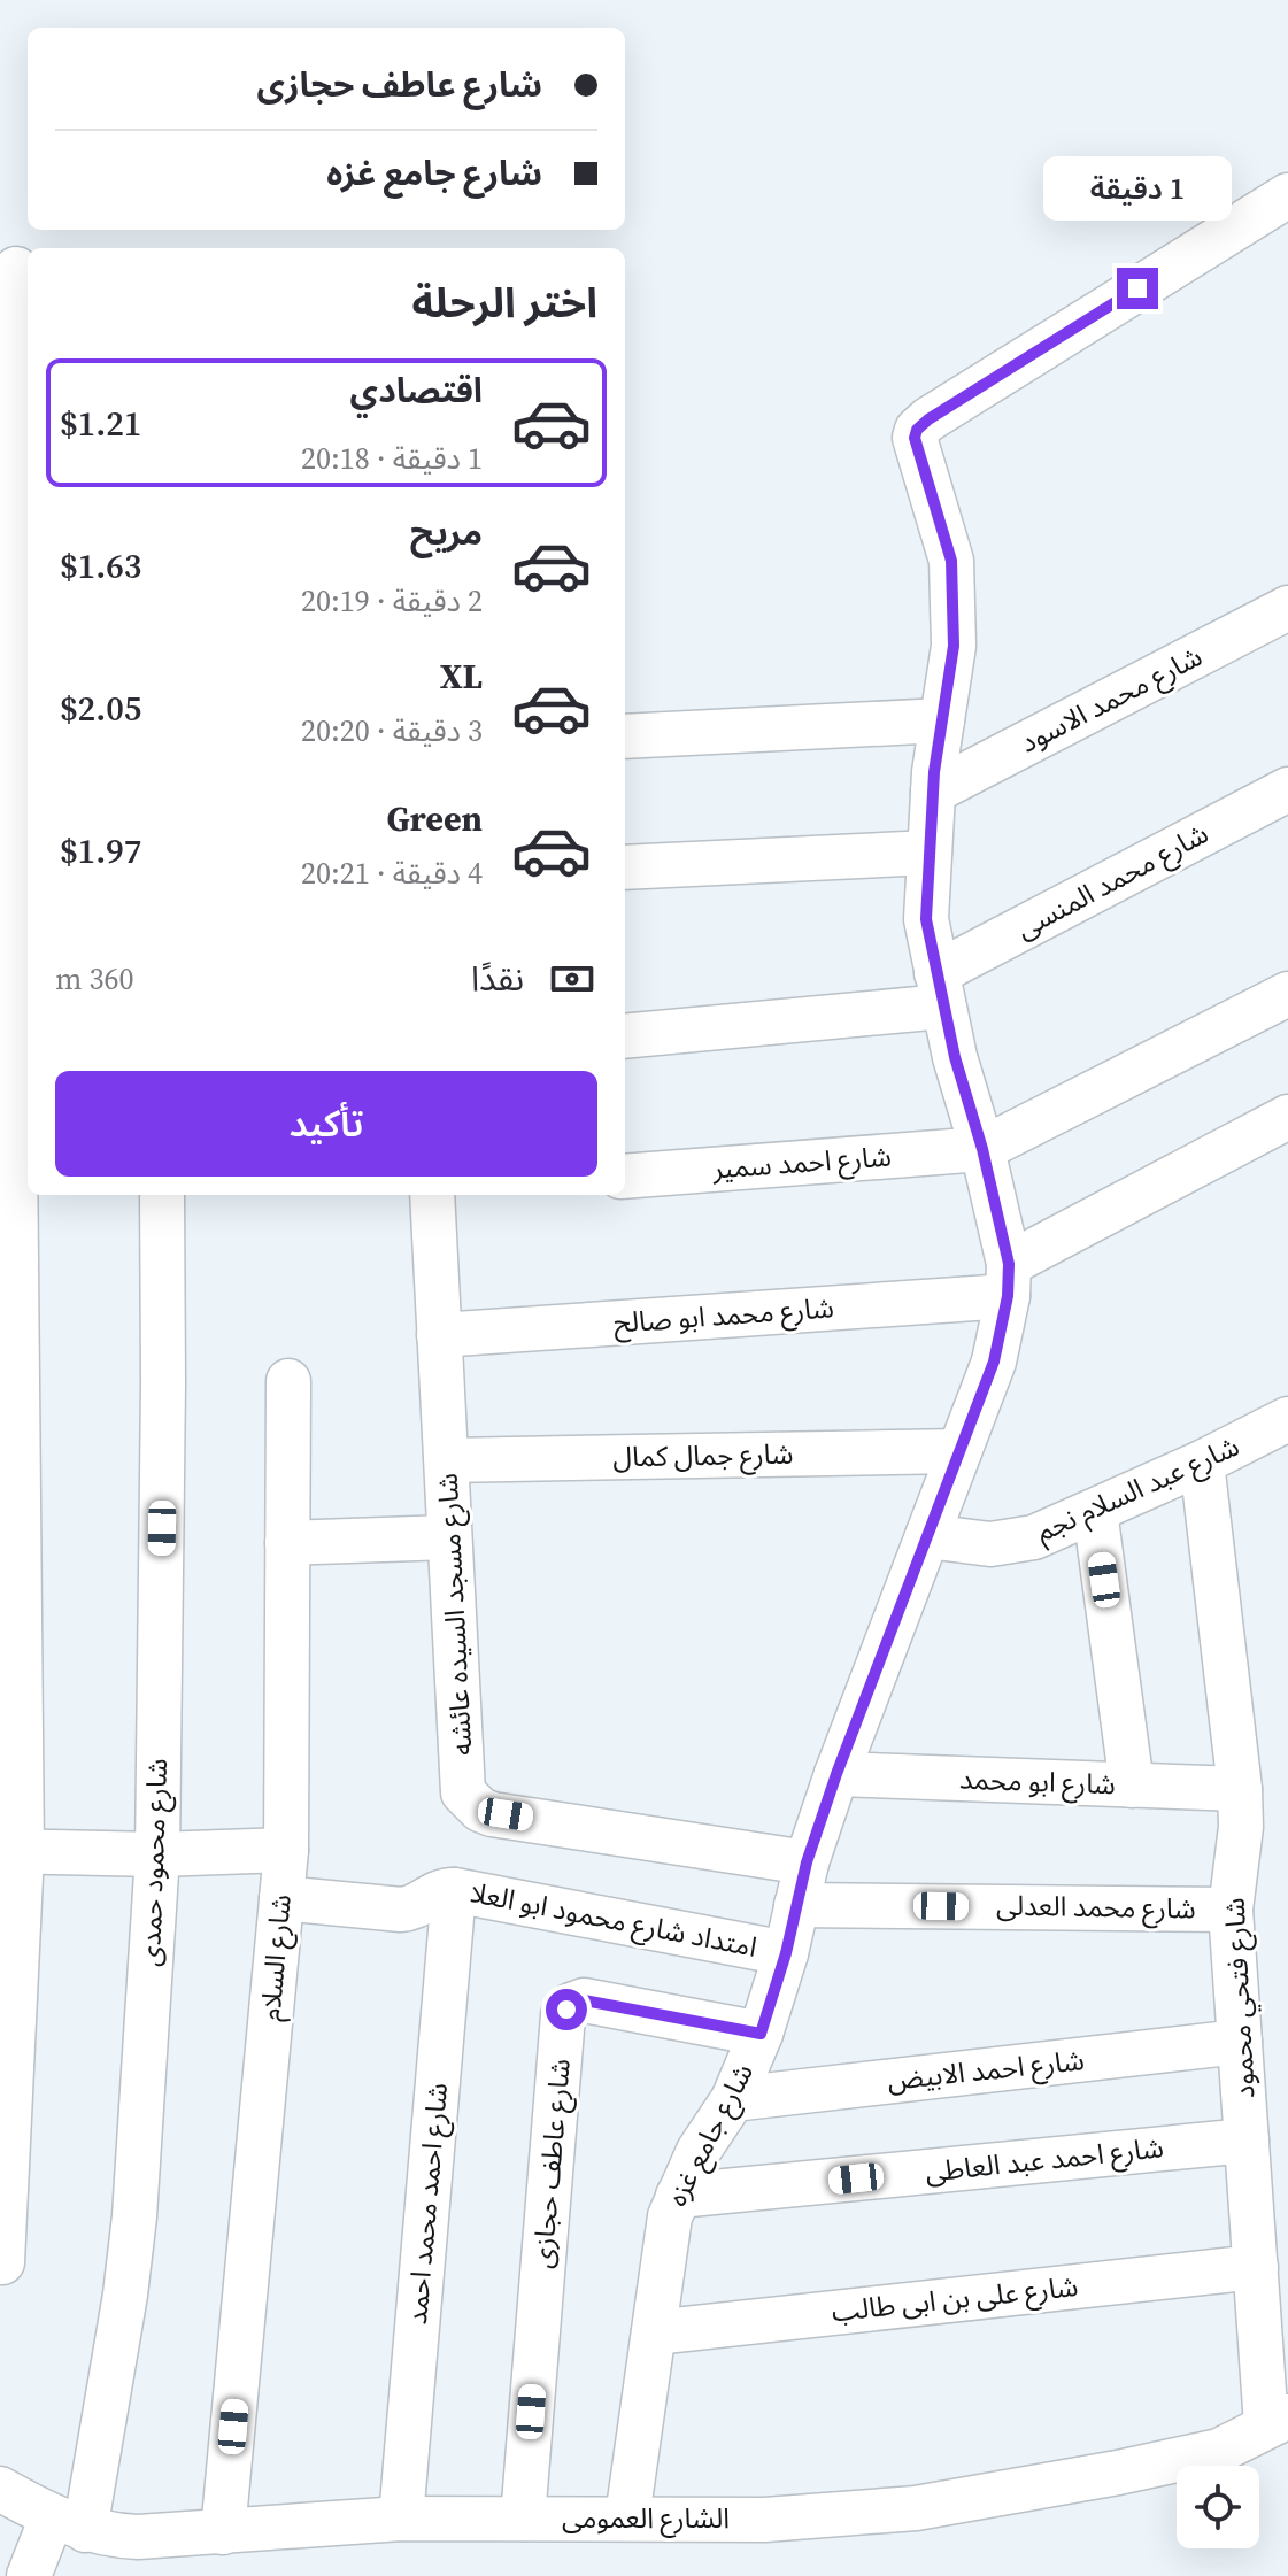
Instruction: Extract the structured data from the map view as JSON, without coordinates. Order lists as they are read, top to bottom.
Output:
{
  "streets": {
    "street": [
      "شارع محمد الاسود",
      "شارع محمد المنسى",
      "شارع احمد سمير",
      "شارع محمد ابو صالح",
      "شارع جمال كمال",
      "شارع عبد السلام نجم",
      "شارع مسجد السيده عائشه",
      "شارع ابو محمد",
      "شارع محمود حمدى",
      "شارع محمد العدلى",
      "امتداد شارع محمود ابو العلا",
      "شارع السلام",
      "شارع فتحي محمود",
      "شارع احمد الابيض",
      "شارع جامع غزه",
      "شارع احمد عبد العاطى",
      "شارع عاطف حجازى",
      "شارع احمد محمد احمد",
      "شارع على بن ابى طالب",
      "الشارع العمومى"
    ]
  },
  "crossings": [
    ["شارع محمد الاسود", "شارع جامع غزه"],
    ["شارع محمد المنسى", "شارع جامع غزه"],
    ["شارع احمد سمير", "شارع جامع غزه"],
    ["شارع محمد ابو صالح", "شارع مسجد السيده عائشه"],
    ["شارع محمد ابو صالح", "شارع جامع غزه"],
    ["شارع جمال كمال", "شارع مسجد السيده عائشه"],
    ["شارع جمال كمال", "شارع جامع غزه"],
    ["شارع عبد السلام نجم", "شارع فتحي محمود"],
    ["شارع عبد السلام نجم", "شارع جامع غزه"],
    ["شارع مسجد السيده عائشه", "شارع جامع غزه"],
    ["شارع ابو محمد", "شارع فتحي محمود"],
    ["شارع ابو محمد", "شارع جامع غزه"],
    ["شارع محمود حمدى", "الشارع العمومى"],
    ["شارع محمد العدلى", "شارع فتحي محمود"],
    ["شارع محمد العدلى", "شارع جامع غزه"],
    ["امتداد شارع محمود ابو العلا", "شارع السلام"],
    ["امتداد شارع محمود ابو العلا", "شارع جامع غزه"],
    ["امتداد شارع محمود ابو العلا", "شارع احمد محمد احمد"],
    ["شارع السلام", "الشارع العمومى"],
    ["شارع فتحي محمود", "شارع احمد الابيض"],
    ["شارع فتحي محمود", "شارع احمد عبد العاطى"],
    ["شارع فتحي محمود", "شارع على بن ابى طالب"],
    ["شارع فتحي محمود", "الشارع العمومى"],
    ["شارع احمد الابيض", "شارع جامع غزه"],
    ["شارع جامع غزه", "شارع احمد عبد العاطى"],
    ["شارع جامع غزه", "شارع عاطف حجازى"],
    ["شارع جامع غزه", "شارع على بن ابى طالب"],
    ["شارع جامع غزه", "الشارع العمومى"],
    ["شارع عاطف حجازى", "الشارع العمومى"],
    ["شارع احمد محمد احمد", "الشارع العمومى"]
  ],
  "page": {
    "banner": ["شارع عاطف حجازى", "شارع جامع غزه"],
    "bubble": "1 دقيقة",
    "heading": "اختر الرحلة",
    "list": [
      {
        "name": "اقتصادي",
        "note": "1 دقيقة · 20:18",
        "value": "$1.21"
      },
      {
        "name": "مريح",
        "note": "2 دقيقة · 20:19",
        "value": "$1.63"
      },
      {
        "name": "XL",
        "note": "3 دقيقة · 20:20",
        "value": "$2.05"
      },
      {
        "name": "Green",
        "note": "4 دقيقة · 20:21",
        "value": "$1.97"
      }
    ],
    "pay": ["نقدًا", "360 m"],
    "buttons": "تأكيد"
  }
}
